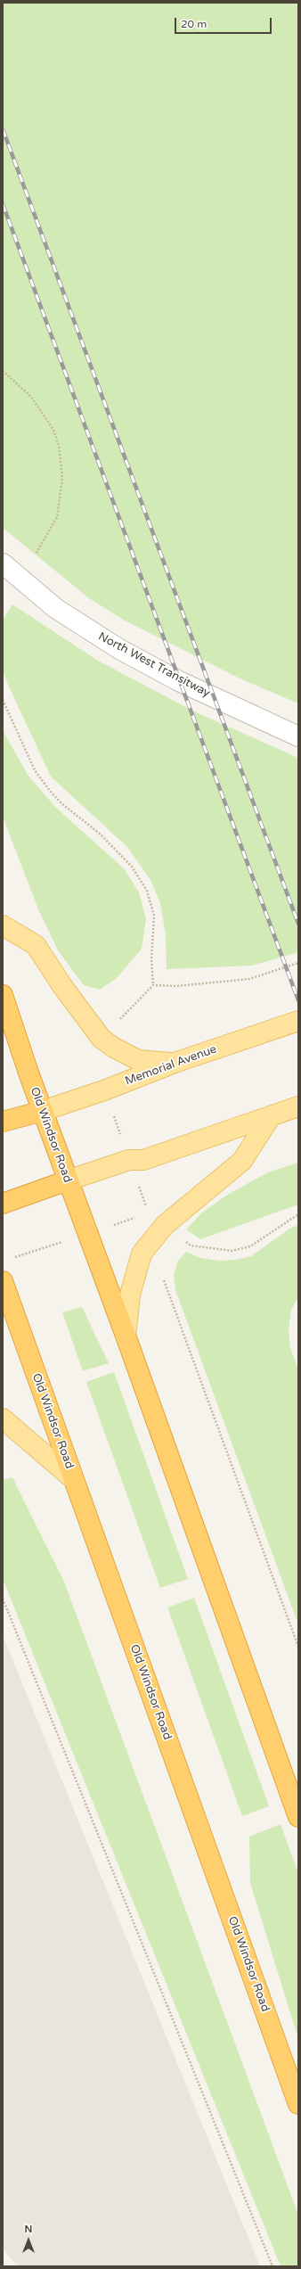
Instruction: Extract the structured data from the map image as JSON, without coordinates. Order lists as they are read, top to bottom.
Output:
{
  "streets": {
    "highway": ["Old Windsor Road"],
    "main road": ["Memorial Avenue"],
    "lane": ["North West Transitway"]
  },
  "crossings": [
    ["Memorial Avenue", "Old Windsor Road"]
  ],
  "scale_bar": "20 m",
  "north": "top"
}
